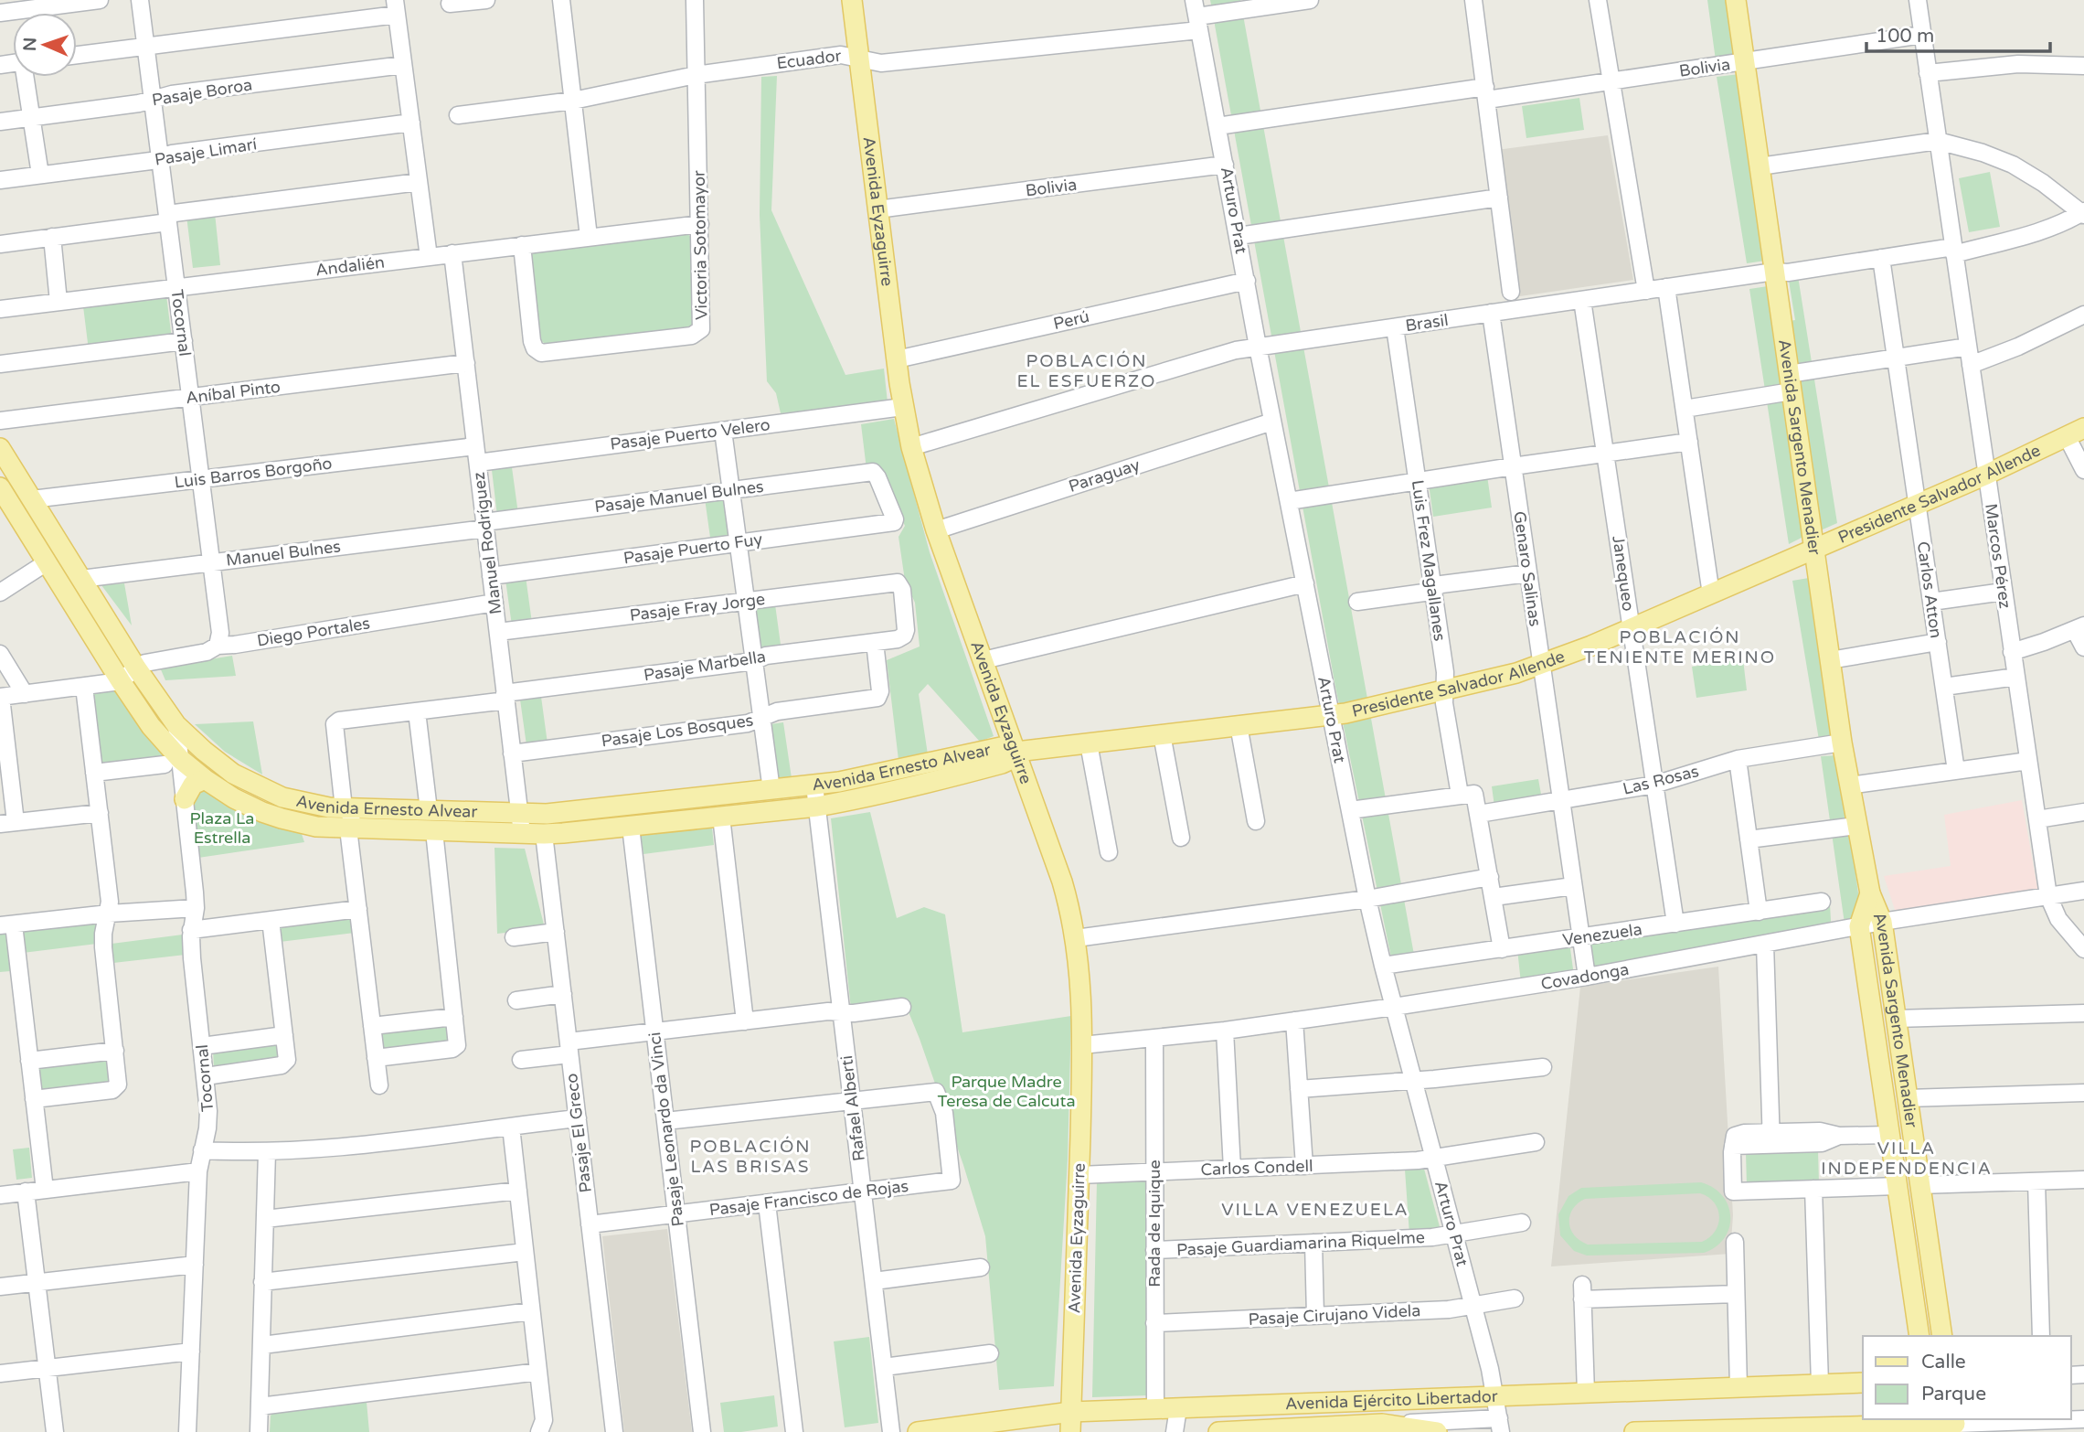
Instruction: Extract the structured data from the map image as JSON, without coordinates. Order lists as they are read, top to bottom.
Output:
{
  "streets": {
    "main road": [
      "Avenida Eyzaguirre",
      "Avenida Sargento Menadier",
      "Presidente Salvador Allende",
      "Avenida Ernesto Alvear",
      "Avenida Ejército Libertador"
    ],
    "street": [
      "Ecuador",
      "Bolivia",
      "Pasaje Boroa",
      "Pasaje Limarí",
      "Arturo Prat",
      "Victoria Sotomayor",
      "Andalién",
      "Perú",
      "Tocornal",
      "Brasil",
      "Aníbal Pinto",
      "Pasaje Puerto Velero",
      "Luis Barros Borgoño",
      "Paraguay",
      "Pasaje Manuel Bulnes",
      "Manuel Rodríguez",
      "Pasaje Puerto Fuy",
      "Manuel Bulnes",
      "Marcos Pérez",
      "Luis Frez Magallanes",
      "Genaro Salinas",
      "Janequeo",
      "Carlos Atton",
      "Pasaje Fray Jorge",
      "Diego Portales",
      "Pasaje Marbella",
      "Pasaje Los Bosques",
      "Las Rosas",
      "Venezuela",
      "Covadonga",
      "Rafael Alberti",
      "Pasaje Leonardo da Vinci",
      "Pasaje El Greco",
      "Carlos Condell",
      "Pasaje Francisco de Rojas",
      "Rada de Iquique",
      "Pasaje Guardiamarina Riquelme",
      "Pasaje Cirujano Videla"
    ]
  },
  "crossings": [
    ["Ecuador", "Arturo Prat"],
    ["Ecuador", "Avenida Eyzaguirre"],
    ["Ecuador", "Victoria Sotomayor"],
    ["Bolivia", "Arturo Prat"],
    ["Bolivia", "Avenida Eyzaguirre"],
    ["Bolivia", "Avenida Sargento Menadier"],
    ["Bolivia", "Marcos Pérez"],
    ["Pasaje Boroa", "Tocornal"],
    ["Pasaje Limarí", "Tocornal"],
    ["Arturo Prat", "Perú"],
    ["Arturo Prat", "Brasil"],
    ["Arturo Prat", "Paraguay"],
    ["Arturo Prat", "Presidente Salvador Allende"],
    ["Arturo Prat", "Venezuela"],
    ["Arturo Prat", "Covadonga"],
    ["Arturo Prat", "Carlos Condell"],
    ["Arturo Prat", "Pasaje Guardiamarina Riquelme"],
    ["Arturo Prat", "Pasaje Cirujano Videla"],
    ["Arturo Prat", "Avenida Ejército Libertador"],
    ["Avenida Eyzaguirre", "Perú"],
    ["Avenida Eyzaguirre", "Brasil"],
    ["Avenida Eyzaguirre", "Pasaje Puerto Velero"],
    ["Avenida Eyzaguirre", "Paraguay"],
    ["Avenida Eyzaguirre", "Presidente Salvador Allende"],
    ["Avenida Eyzaguirre", "Avenida Ernesto Alvear"],
    ["Avenida Eyzaguirre", "Covadonga"],
    ["Avenida Eyzaguirre", "Carlos Condell"],
    ["Avenida Eyzaguirre", "Avenida Ejército Libertador"],
    ["Victoria Sotomayor", "Andalién"],
    ["Andalién", "Tocornal"],
    ["Andalién", "Manuel Rodríguez"],
    ["Tocornal", "Aníbal Pinto"],
    ["Tocornal", "Luis Barros Borgoño"],
    ["Tocornal", "Manuel Bulnes"],
    ["Tocornal", "Diego Portales"],
    ["Tocornal", "Avenida Ernesto Alvear"],
    ["Brasil", "Avenida Sargento Menadier"],
    ["Brasil", "Marcos Pérez"],
    ["Brasil", "Luis Frez Magallanes"],
    ["Brasil", "Genaro Salinas"],
    ["Brasil", "Janequeo"],
    ["Brasil", "Carlos Atton"],
    ["Aníbal Pinto", "Manuel Rodríguez"],
    ["Pasaje Puerto Velero", "Luis Barros Borgoño"],
    ["Pasaje Puerto Velero", "Manuel Rodríguez"],
    ["Avenida Sargento Menadier", "Presidente Salvador Allende"],
    ["Avenida Sargento Menadier", "Las Rosas"],
    ["Avenida Sargento Menadier", "Covadonga"],
    ["Luis Barros Borgoño", "Manuel Rodríguez"],
    ["Luis Barros Borgoño", "Avenida Ernesto Alvear"],
    ["Presidente Salvador Allende", "Marcos Pérez"],
    ["Presidente Salvador Allende", "Luis Frez Magallanes"],
    ["Presidente Salvador Allende", "Genaro Salinas"],
    ["Presidente Salvador Allende", "Janequeo"],
    ["Presidente Salvador Allende", "Carlos Atton"],
    ["Presidente Salvador Allende", "Avenida Ernesto Alvear"],
    ["Pasaje Manuel Bulnes", "Manuel Rodríguez"],
    ["Pasaje Manuel Bulnes", "Pasaje Puerto Fuy"],
    ["Pasaje Manuel Bulnes", "Manuel Bulnes"],
    ["Manuel Rodríguez", "Pasaje Puerto Fuy"],
    ["Manuel Rodríguez", "Manuel Bulnes"],
    ["Manuel Rodríguez", "Pasaje Fray Jorge"],
    ["Manuel Rodríguez", "Diego Portales"],
    ["Manuel Rodríguez", "Pasaje Marbella"],
    ["Manuel Rodríguez", "Pasaje Los Bosques"],
    ["Manuel Rodríguez", "Avenida Ernesto Alvear"],
    ["Manuel Bulnes", "Avenida Ernesto Alvear"],
    ["Marcos Pérez", "Covadonga"],
    ["Luis Frez Magallanes", "Las Rosas"],
    ["Luis Frez Magallanes", "Venezuela"],
    ["Genaro Salinas", "Las Rosas"],
    ["Genaro Salinas", "Venezuela"],
    ["Genaro Salinas", "Covadonga"],
    ["Janequeo", "Las Rosas"],
    ["Janequeo", "Venezuela"],
    ["Pasaje Fray Jorge", "Pasaje Marbella"],
    ["Diego Portales", "Avenida Ernesto Alvear"],
    ["Pasaje Marbella", "Pasaje Los Bosques"],
    ["Pasaje Marbella", "Avenida Ernesto Alvear"],
    ["Avenida Ernesto Alvear", "Rafael Alberti"],
    ["Avenida Ernesto Alvear", "Pasaje Leonardo da Vinci"],
    ["Avenida Ernesto Alvear", "Pasaje El Greco"],
    ["Covadonga", "Rada de Iquique"],
    ["Rafael Alberti", "Pasaje Francisco de Rojas"],
    ["Pasaje Leonardo da Vinci", "Pasaje Francisco de Rojas"],
    ["Pasaje El Greco", "Pasaje Francisco de Rojas"],
    ["Carlos Condell", "Rada de Iquique"],
    ["Rada de Iquique", "Pasaje Guardiamarina Riquelme"],
    ["Rada de Iquique", "Pasaje Cirujano Videla"],
    ["Rada de Iquique", "Avenida Ejército Libertador"]
  ],
  "districts": [
    "POBLACIÓN EL ESFUERZO",
    "POBLACIÓN TENIENTE MERINO",
    "POBLACIÓN LAS BRISAS",
    "VILLA INDEPENDENCIA",
    "VILLA VENEZUELA"
  ],
  "parks": ["Plaza La Estrella", "Parque Madre Teresa de Calcuta"],
  "legend": ["Calle", "Parque"],
  "scale_bar": "100 m",
  "north": "left"
}
